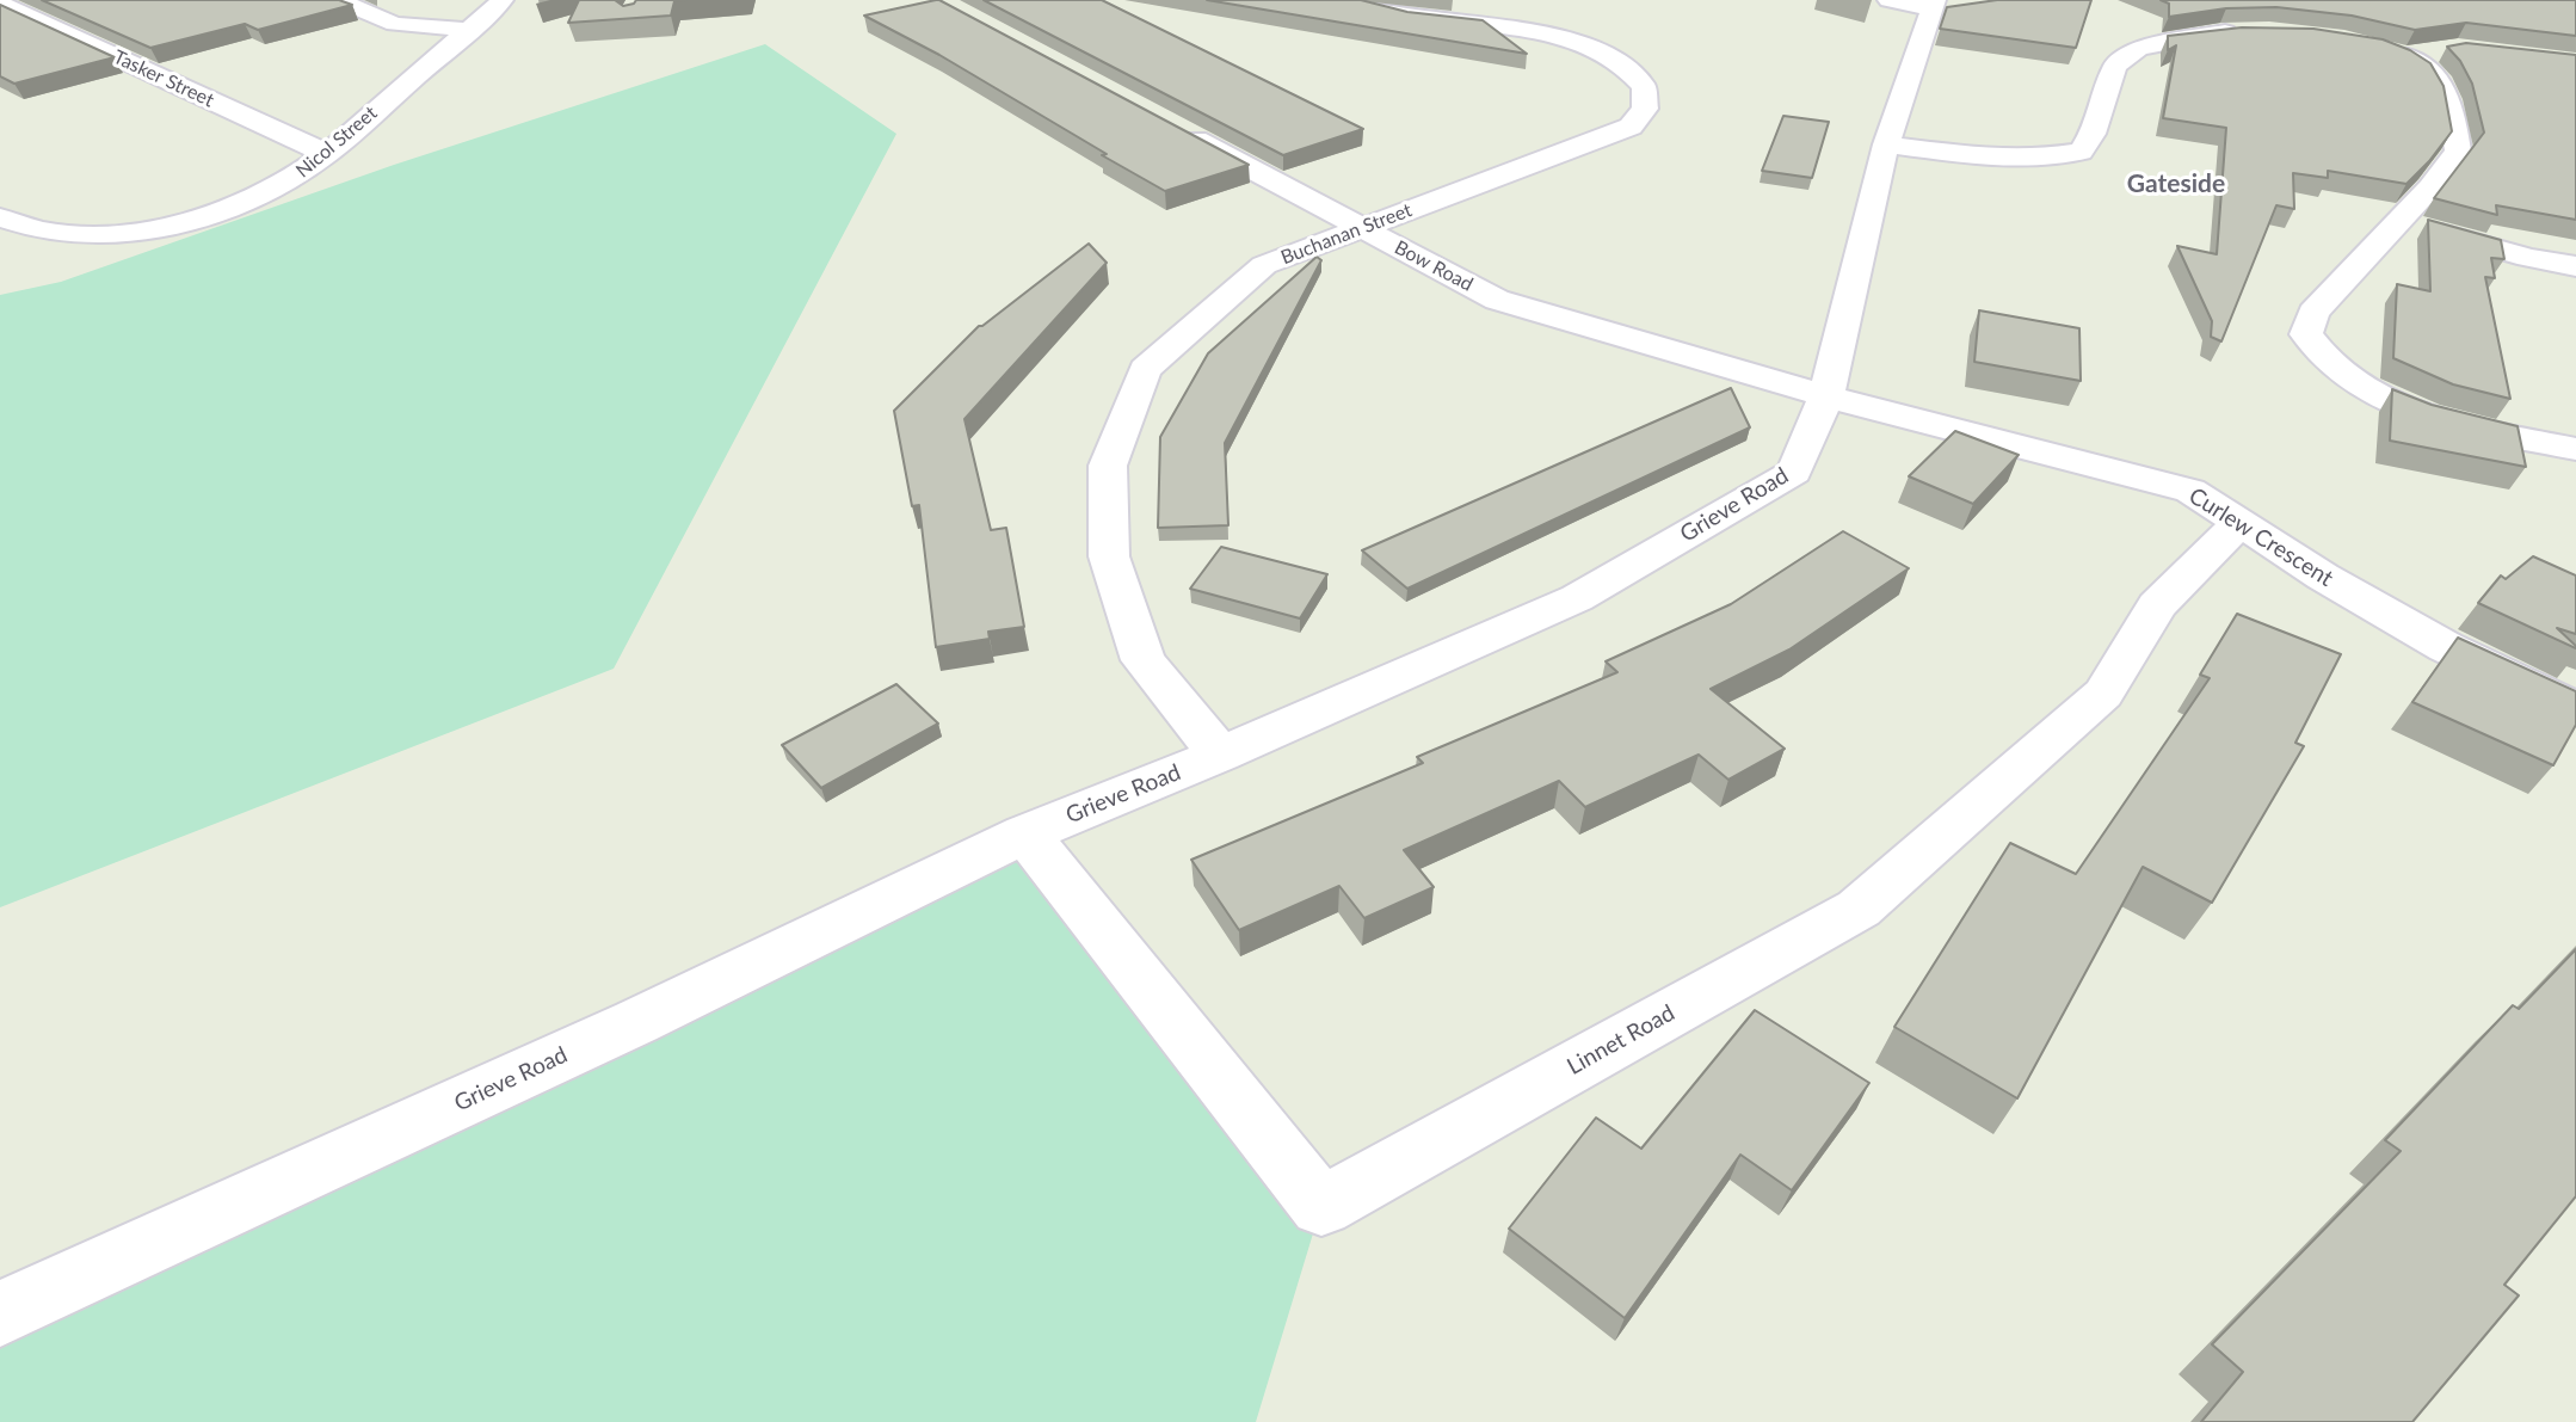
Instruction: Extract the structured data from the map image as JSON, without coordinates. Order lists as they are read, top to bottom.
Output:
{
  "streets": {
    "street": [
      "Tasker Street",
      "Nicol Street",
      "Buchanan Street",
      "Bow Road",
      "Grieve Road",
      "Curlew Crescent",
      "Linnet Road"
    ]
  },
  "crossings": [
    ["Tasker Street", "Nicol Street"],
    ["Buchanan Street", "Bow Road"],
    ["Buchanan Street", "Grieve Road"],
    ["Bow Road", "Grieve Road"],
    ["Bow Road", "Curlew Crescent"],
    ["Grieve Road", "Curlew Crescent"],
    ["Grieve Road", "Linnet Road"],
    ["Curlew Crescent", "Linnet Road"]
  ],
  "districts": ["Gateside"]
}
